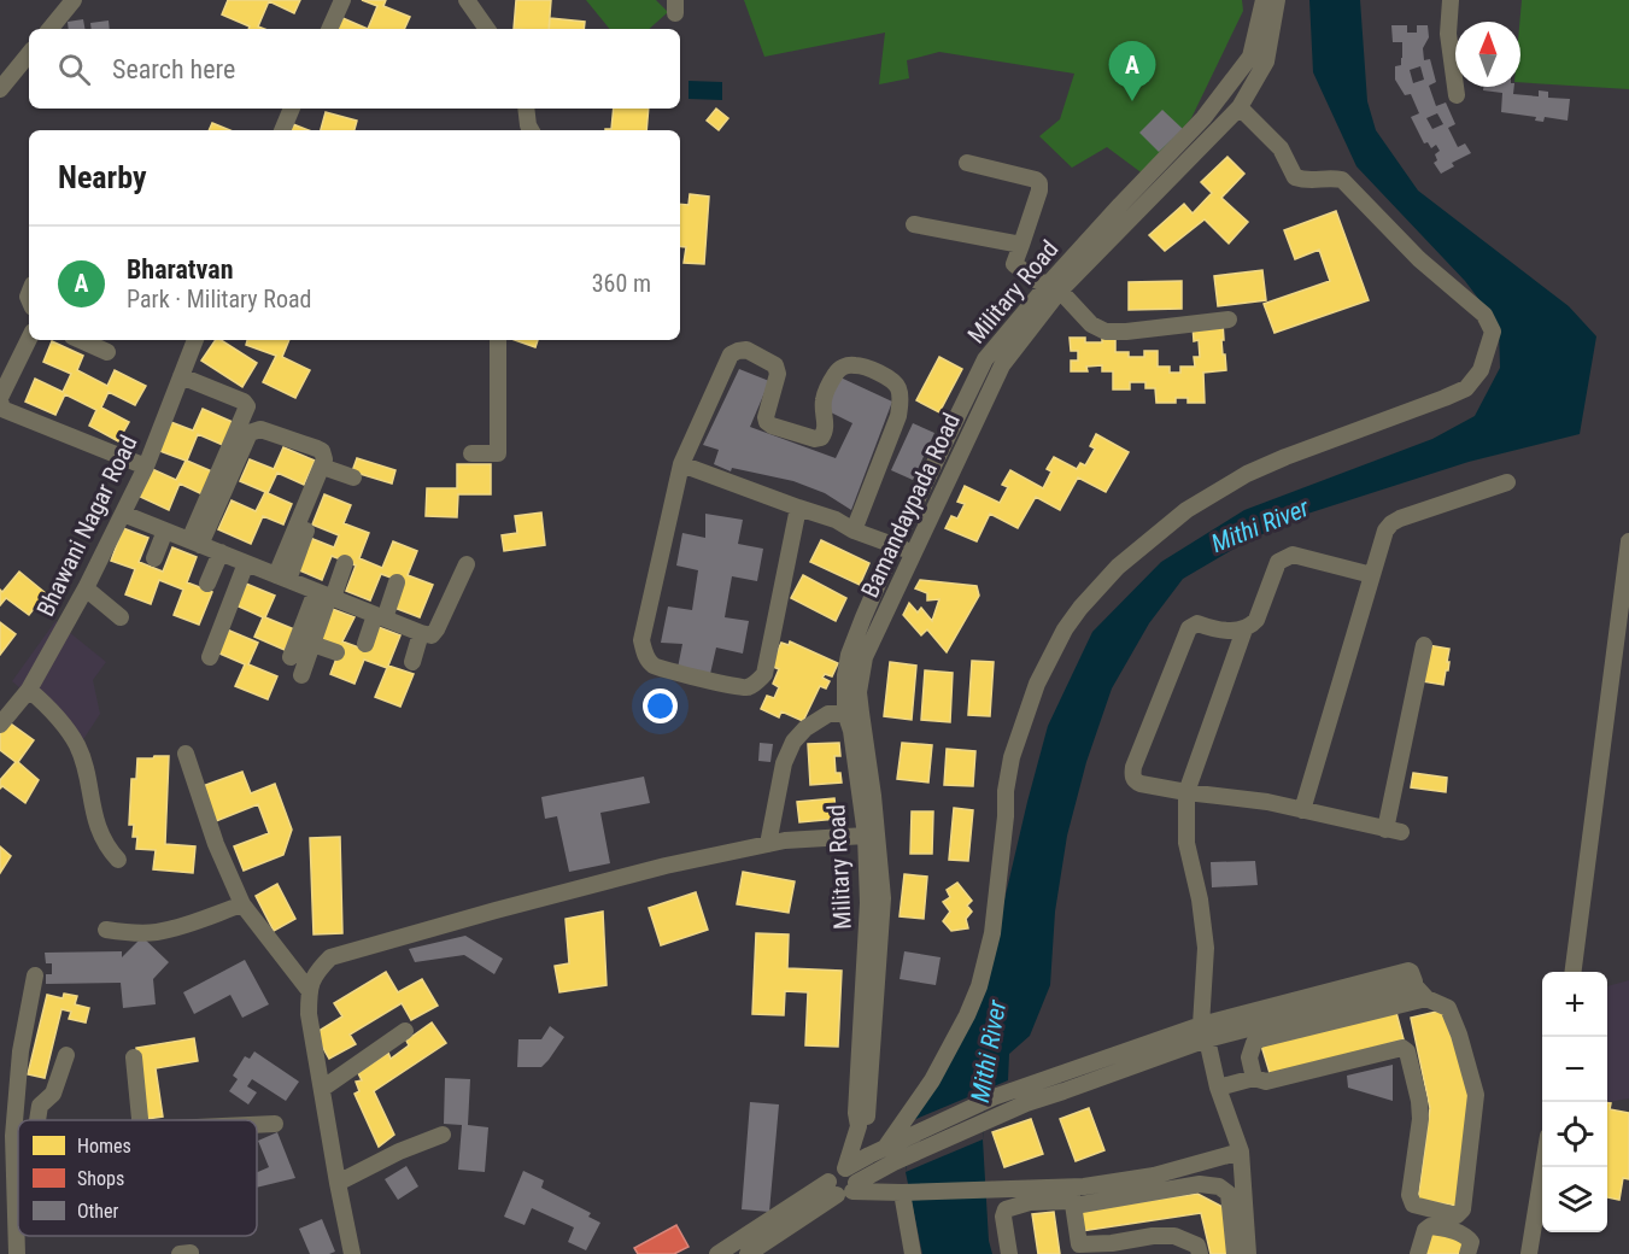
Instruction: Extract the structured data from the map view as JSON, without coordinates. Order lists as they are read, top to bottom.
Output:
{
  "streets": {
    "street": ["Military Road", "Bamandaypada Road", "Bhawani Nagar Road"]
  },
  "crossings": [
    ["Military Road", "Bamandaypada Road"]
  ],
  "water": ["Mithi River"],
  "legend": ["Homes", "Shops", "Other"],
  "north": "top",
  "page": {
    "search": "Search here",
    "pins": "A",
    "heading": "Nearby",
    "list": [
      {
        "mark": "A",
        "name": "Bharatvan",
        "note": "Park · Military Road",
        "value": "360 m"
      }
    ],
    "map_buttons": ["+", "−"]
  }
}
